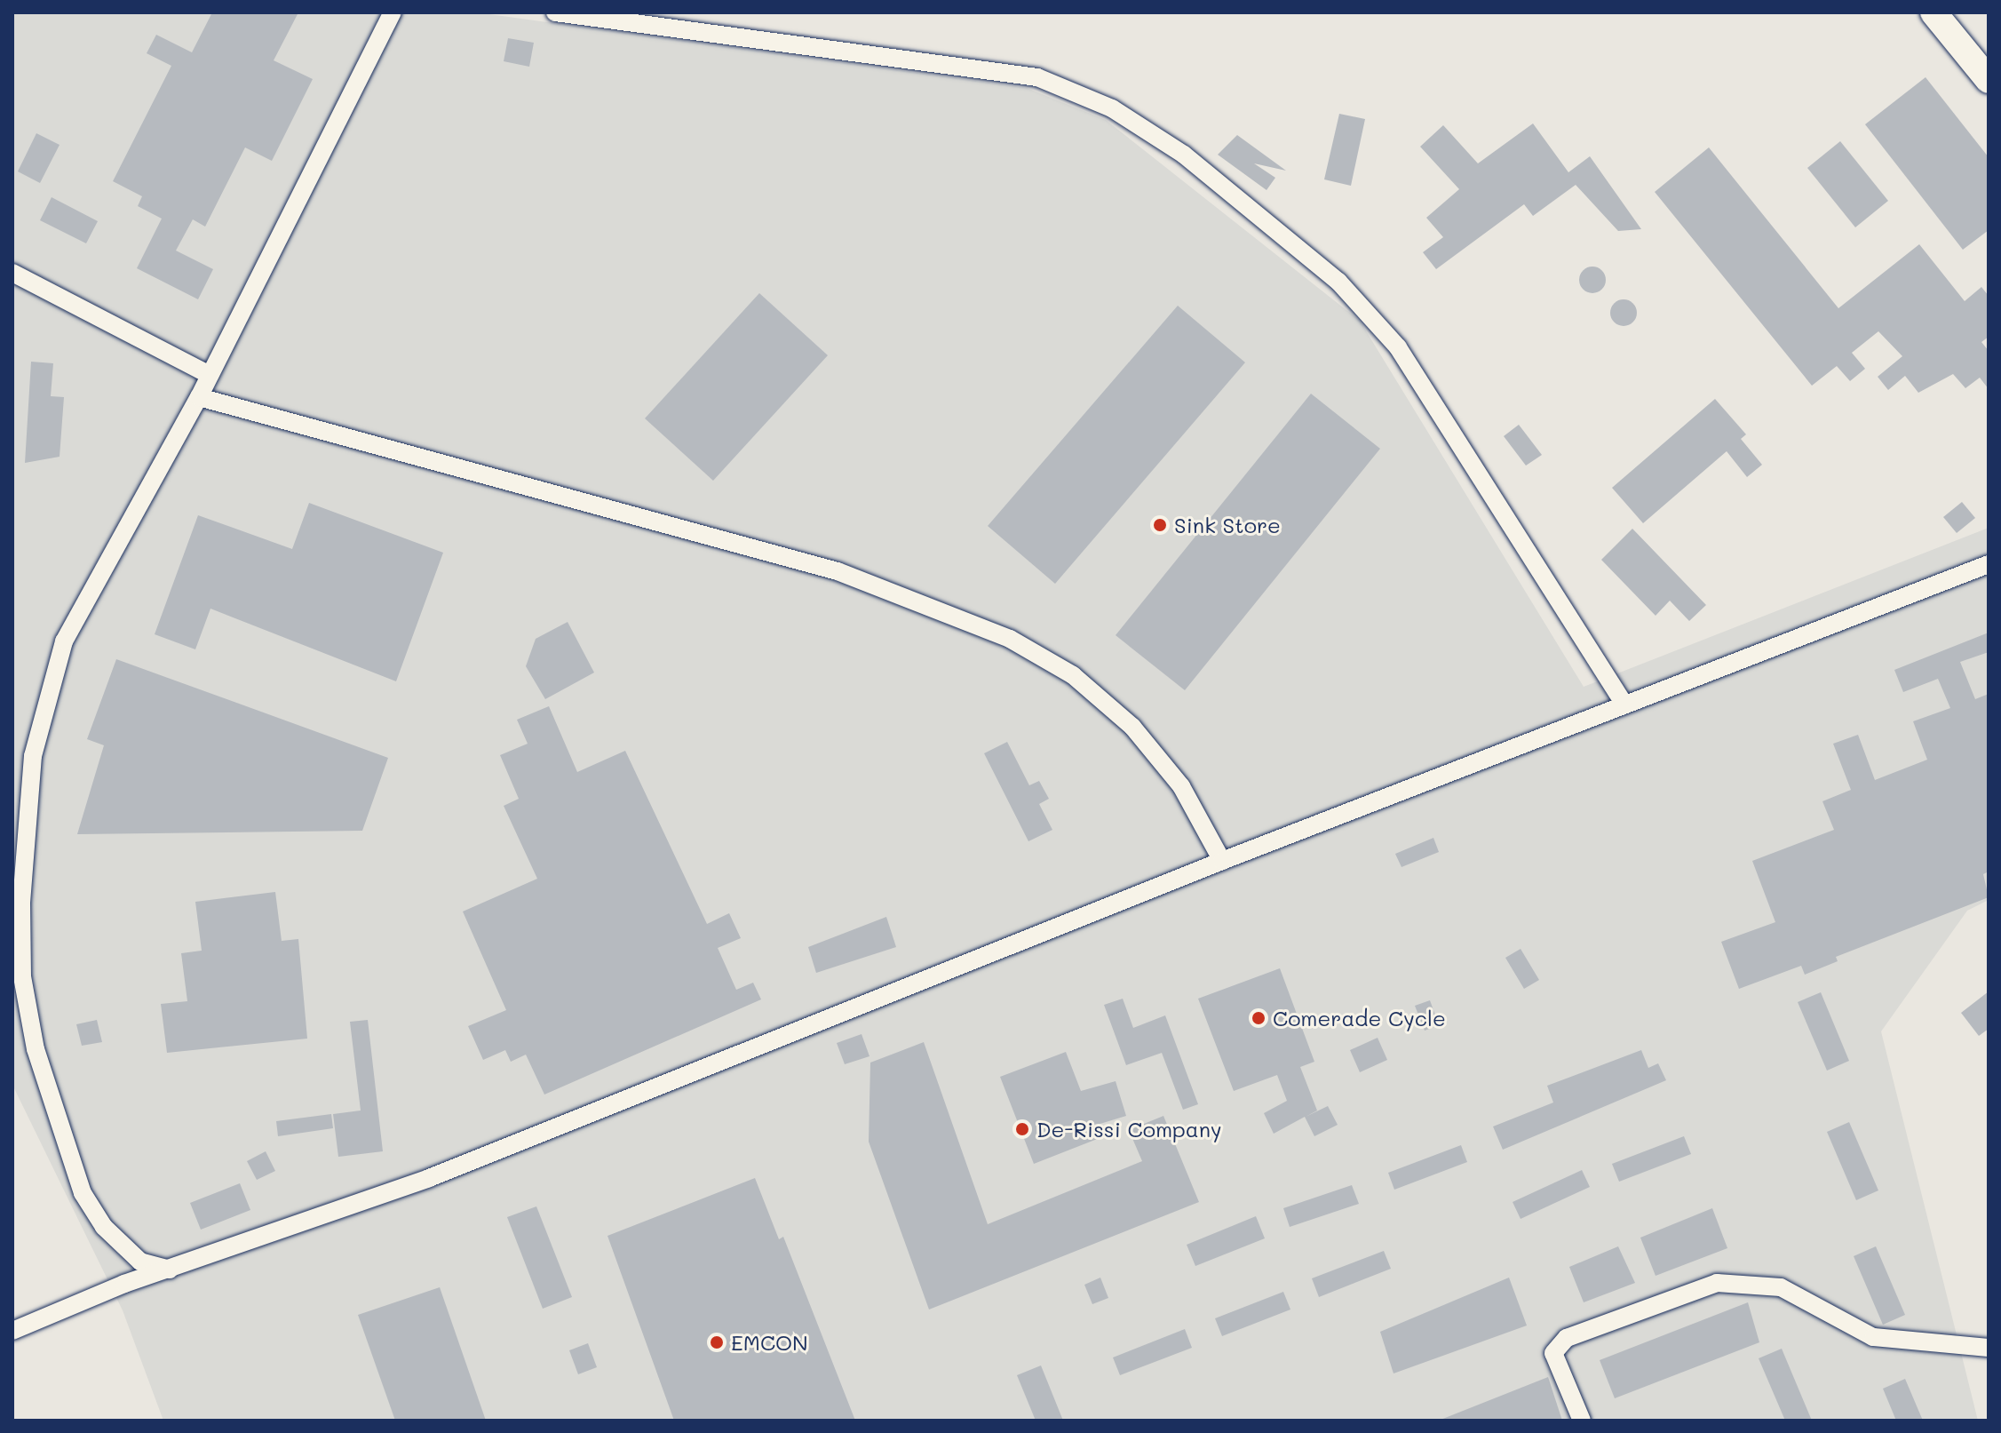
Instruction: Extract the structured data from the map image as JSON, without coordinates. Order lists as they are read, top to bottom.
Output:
{
  "places": [
    "Sink Store",
    "Comerade Cycle",
    "De-Rissi Company",
    "EMCON"
  ]
}
